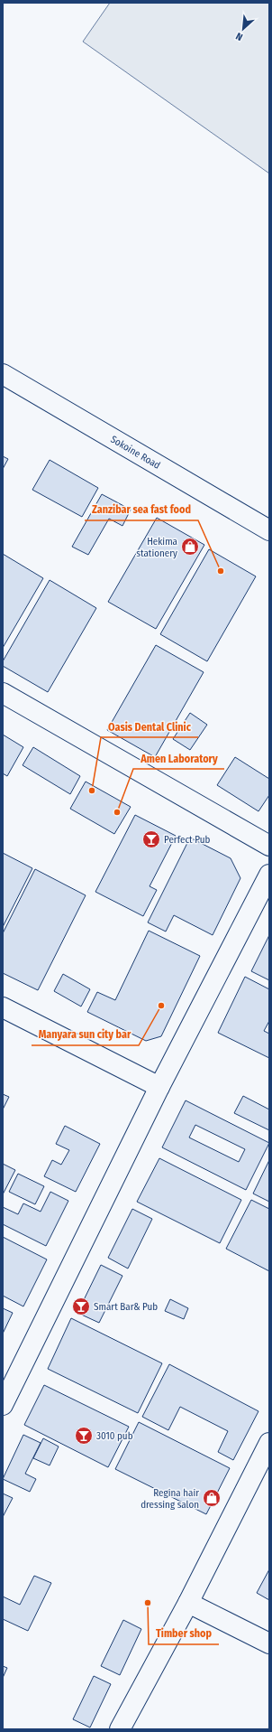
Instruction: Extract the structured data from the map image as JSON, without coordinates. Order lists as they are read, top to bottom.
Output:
{
  "streets": {
    "street": ["Sokoine Road"]
  },
  "places": {
    "shop": ["Hekima stationery", "Regina hair dressing salon"],
    "other": [
      "Zanzibar sea fast food",
      "Oasis Dental Clinic",
      "Amen Laboratory",
      "Manyara sun city bar",
      "Timber shop"
    ],
    "bar": ["Perfect Pub", "Smart Bar& Pub", "3010 pub"]
  },
  "north": "bottom left"
}
